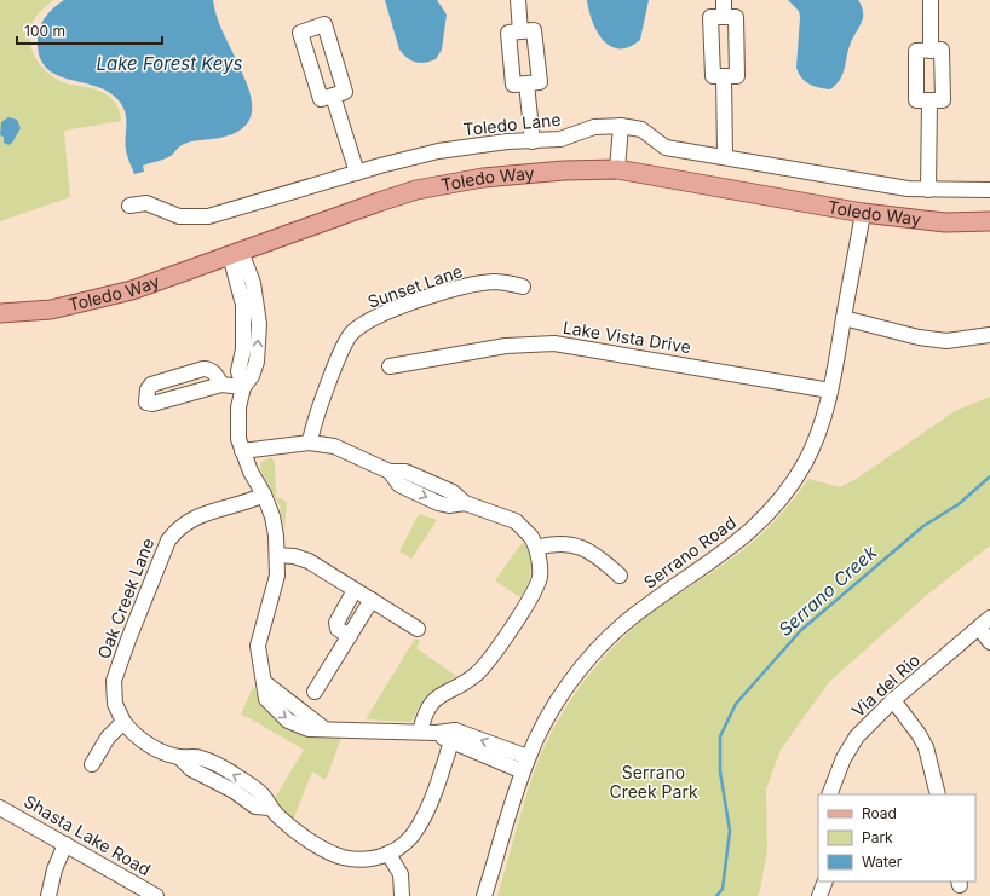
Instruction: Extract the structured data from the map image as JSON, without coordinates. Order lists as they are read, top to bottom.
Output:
{
  "streets": {
    "main road": ["Toledo Way"],
    "street": [
      "Toledo Lane",
      "Sunset Lane",
      "Lake Vista Drive",
      "Serrano Road",
      "Oak Creek Lane",
      "Via del Rio",
      "Shasta Lake Road"
    ]
  },
  "crossings": [
    ["Toledo Way", "Serrano Road"],
    ["Lake Vista Drive", "Serrano Road"]
  ],
  "water": ["Lake Forest Keys", "Serrano Creek"],
  "parks": ["Serrano Creek Park"],
  "legend": ["Road", "Park", "Water"],
  "scale_bar": "100 m"
}
